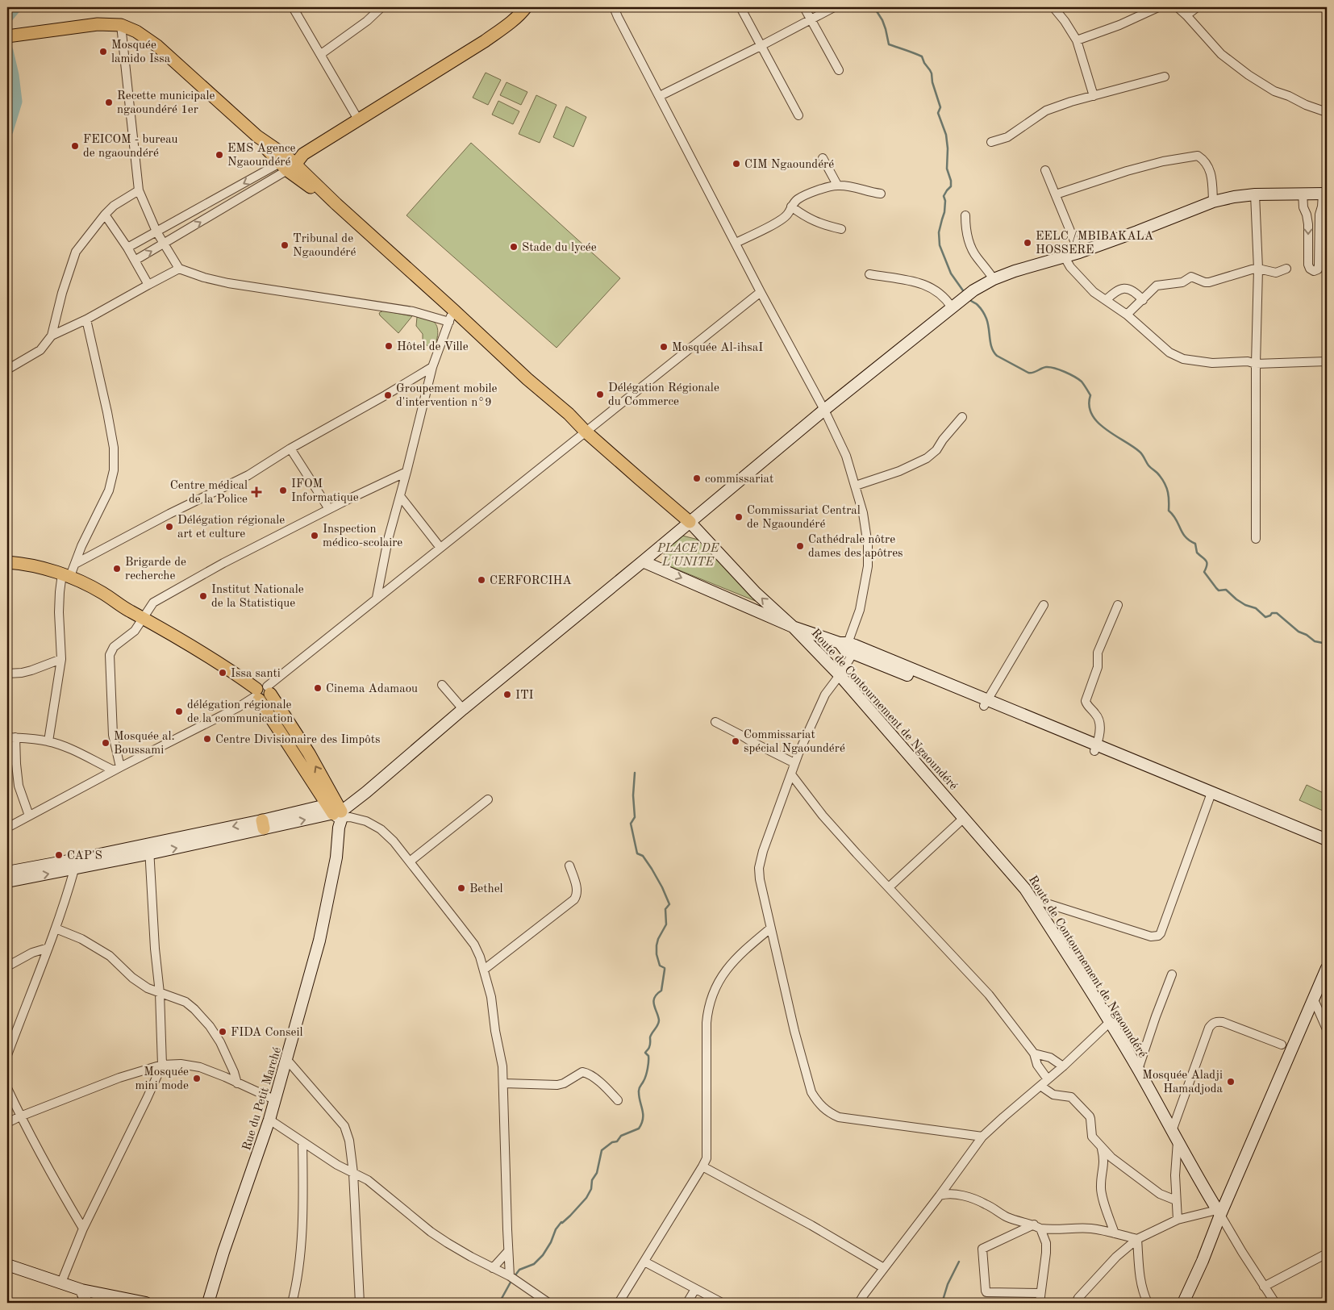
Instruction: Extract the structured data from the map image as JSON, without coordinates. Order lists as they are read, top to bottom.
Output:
{
  "streets": {
    "street": ["Route de Contournement de Ngaoundéré", "Rue du Petit Marché"]
  },
  "parks": ["PLACE DE L'UNITE"],
  "places": {
    "other": [
      "Mosquée lamido Issa",
      "Recette municipale ngaoundéré 1er",
      "FEICOM - bureau de ngaoundéré",
      "EMS Agence Ngaoundéré",
      "CIM Ngaoundéré",
      "EELC /MBIBAKALA HOSSERE",
      "Tribunal de Ngaoundéré",
      "Stade du lycée",
      "Hôtel de Ville",
      "Mosquée Al-ihsaI",
      "Délégation Régionale du Commerce",
      "Groupement mobile d'intervention n°9",
      "commissariat",
      "IFOM Informatique",
      "Commissariat Central de Ngaoundéré",
      "Délégation régionale art et culture",
      "Inspection médico-scolaire",
      "Cathédrale nôtre dames des apôtres",
      "Brigarde de recherche",
      "CERFORCIHA",
      "Institut Nationale de la Statistique",
      "Issa santi",
      "Cinema Adamaou",
      "ITI",
      "délégation régionale de la communication",
      "Centre Divisionaire des Iimpôts",
      "Commissariat spécial Ngaoundéré",
      "Mosquée al. Boussami",
      "CAP'S",
      "Bethel",
      "FIDA Conseil",
      "Mosquée mini mode",
      "Mosquée Aladji Hamadjoda"
    ],
    "health": ["Centre médical de la Police"]
  }
}
